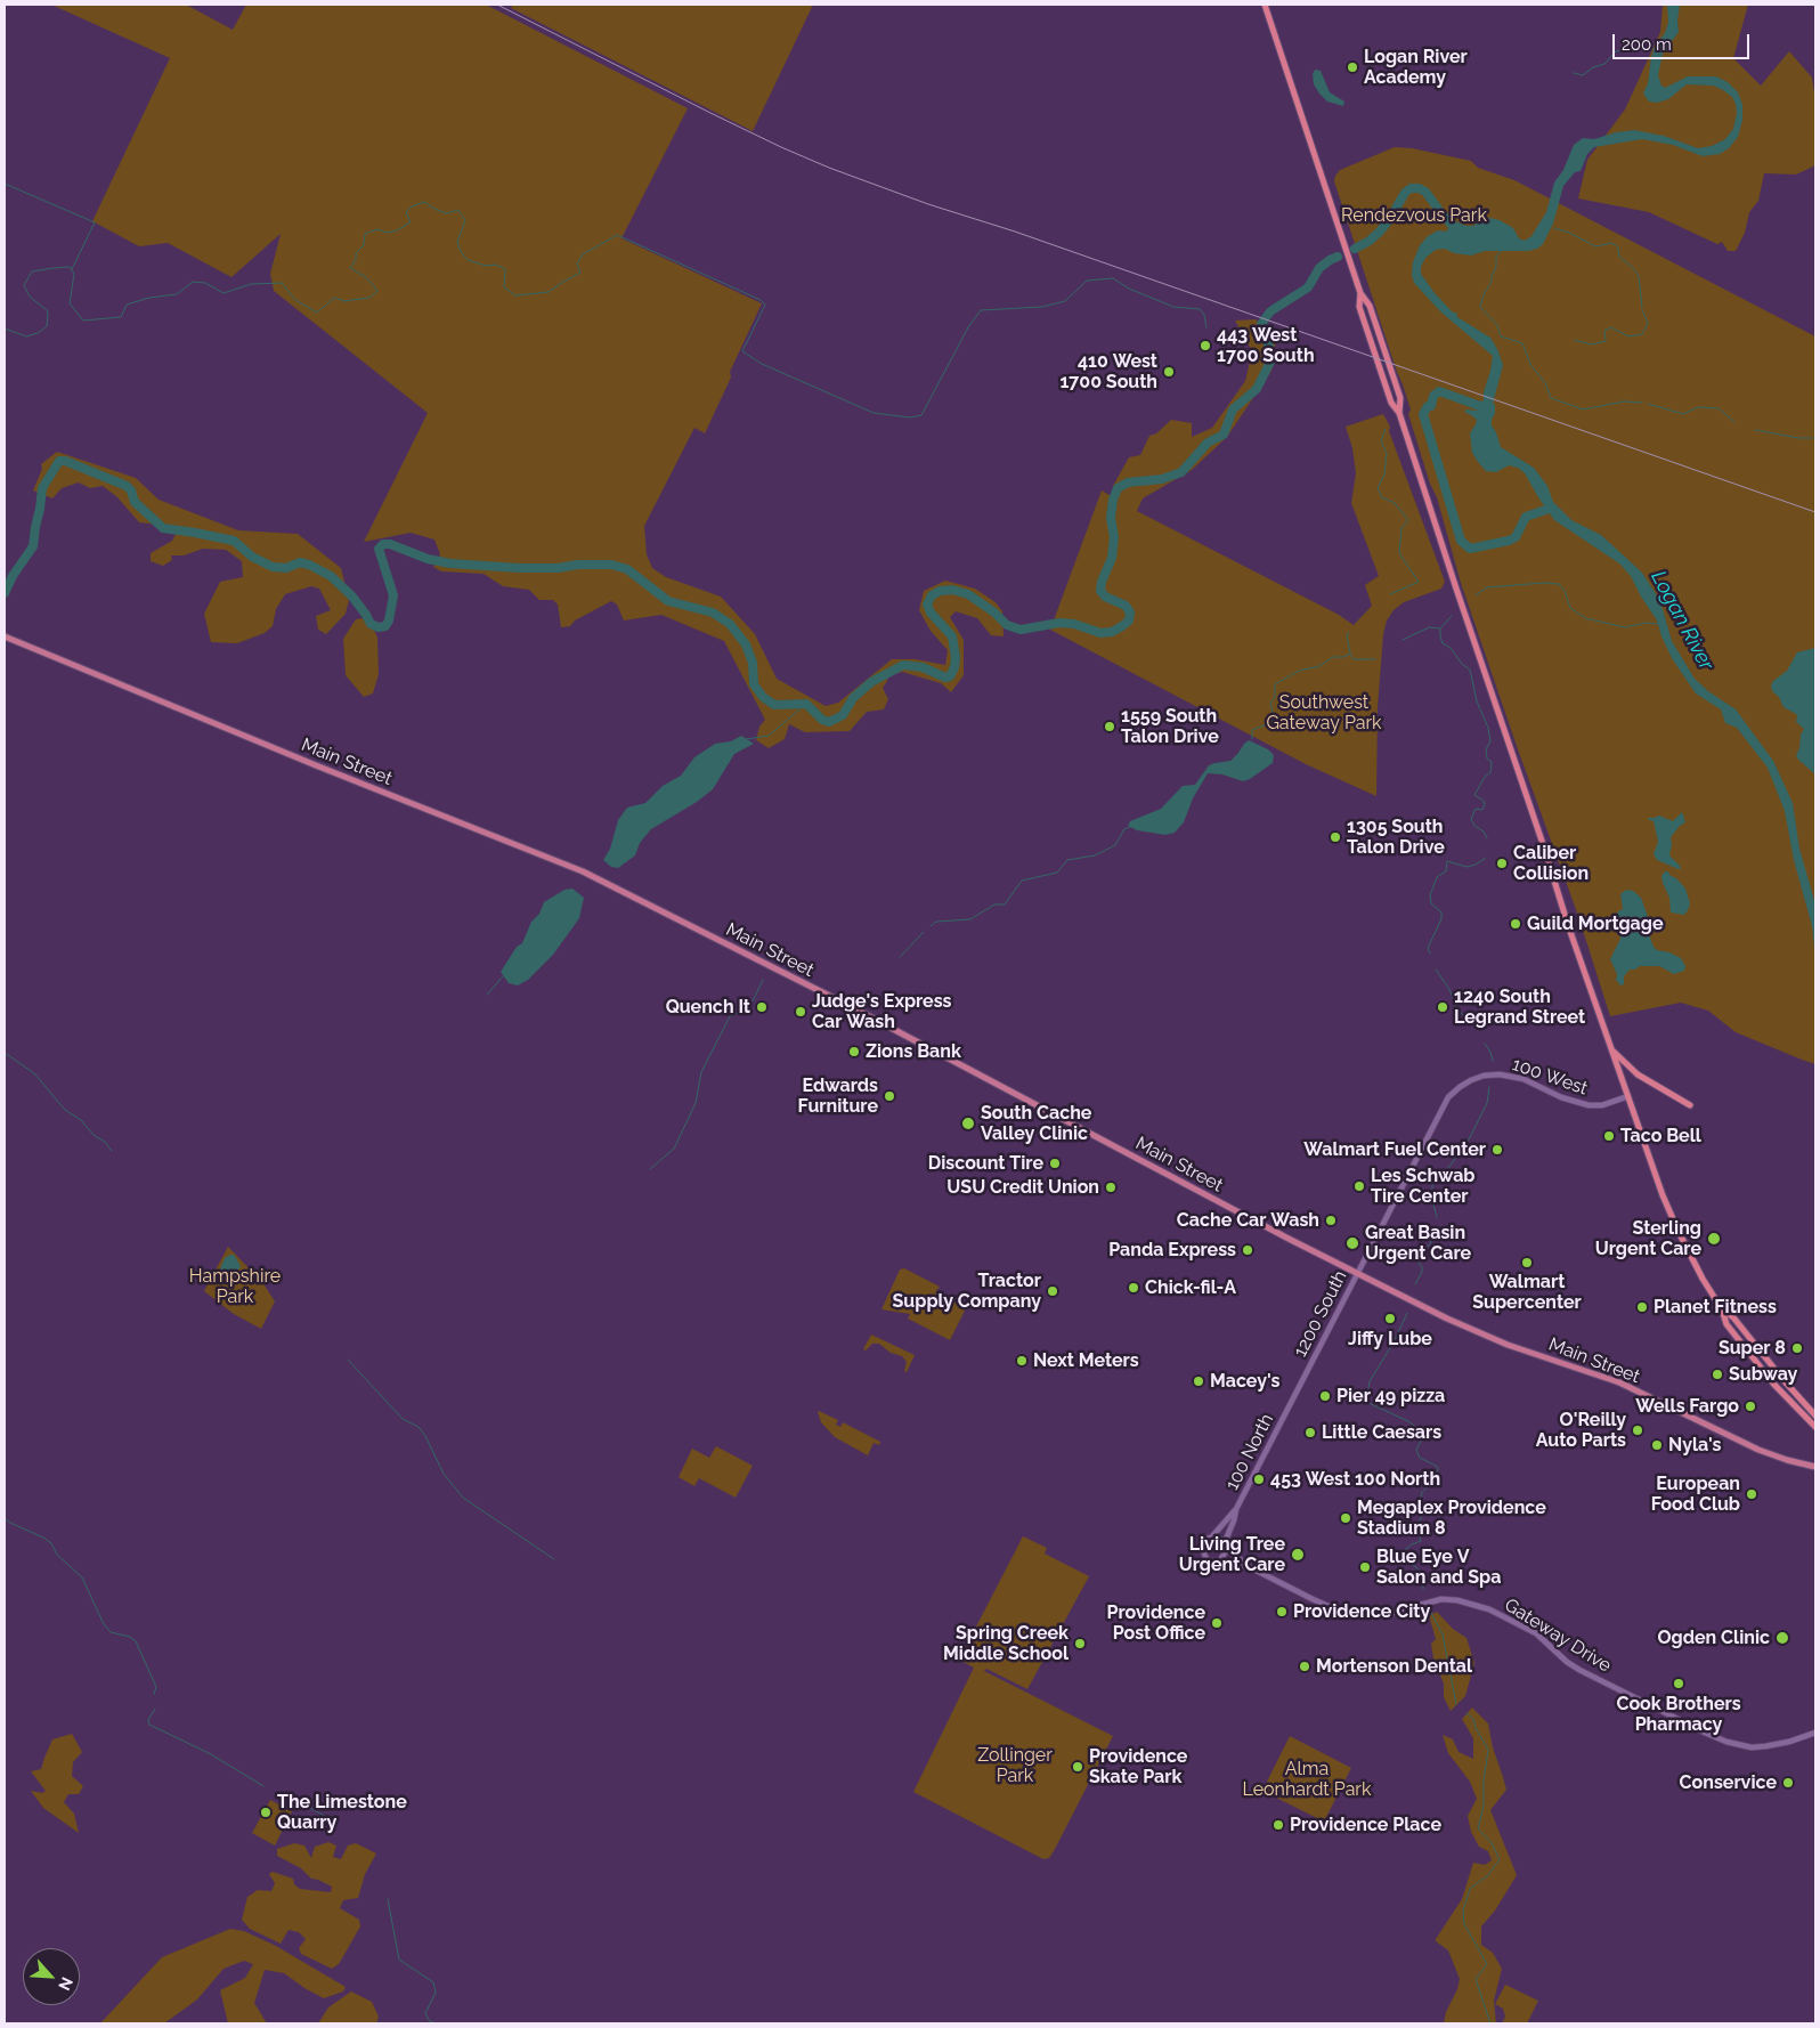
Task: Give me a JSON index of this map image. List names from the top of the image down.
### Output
{
  "streets": {
    "main road": [
      "Main Street",
      "100 West",
      "1200 South",
      "100 North",
      "Gateway Drive"
    ]
  },
  "crossings": [
    ["Main Street", "1200 South"],
    ["100 West", "1200 South"],
    ["1200 South", "100 North"],
    ["100 North", "Gateway Drive"]
  ],
  "water": ["Logan River"],
  "parks": [
    "Rendezvous Park",
    "Southwest Gateway Park",
    "Hampshire Park",
    "Zollinger Park",
    "Alma Leonhardt Park"
  ],
  "places": [
    "Logan River Academy",
    "443 West 1700 South",
    "410 West 1700 South",
    "1559 South Talon Drive",
    "1305 South Talon Drive",
    "Caliber Collision",
    "Guild Mortgage",
    "Quench It",
    "1240 South Legrand Street",
    "Judge's Express Car Wash",
    "Zions Bank",
    "Edwards Furniture",
    "South Cache Valley Clinic",
    "Taco Bell",
    "Walmart Fuel Center",
    "Discount Tire",
    "Les Schwab Tire Center",
    "USU Credit Union",
    "Cache Car Wash",
    "Sterling Urgent Care",
    "Great Basin Urgent Care",
    "Panda Express",
    "Walmart Supercenter",
    "Chick-fil-A",
    "Tractor Supply Company",
    "Planet Fitness",
    "Jiffy Lube",
    "Super 8",
    "Next Meters",
    "Subway",
    "Macey's",
    "Pier 49 pizza",
    "Wells Fargo",
    "O'Reilly Auto Parts",
    "Little Caesars",
    "Nyla's",
    "453 West 100 North",
    "European Food Club",
    "Megaplex Providence Stadium 8",
    "Living Tree Urgent Care",
    "Blue Eye V Salon and Spa",
    "Providence City",
    "Providence Post Office",
    "Ogden Clinic",
    "Spring Creek Middle School",
    "Mortenson Dental",
    "Cook Brothers Pharmacy",
    "Providence Skate Park",
    "Conservice",
    "The Limestone Quarry",
    "Providence Place"
  ],
  "scale_bar": "200 m",
  "north": "bottom right"
}
